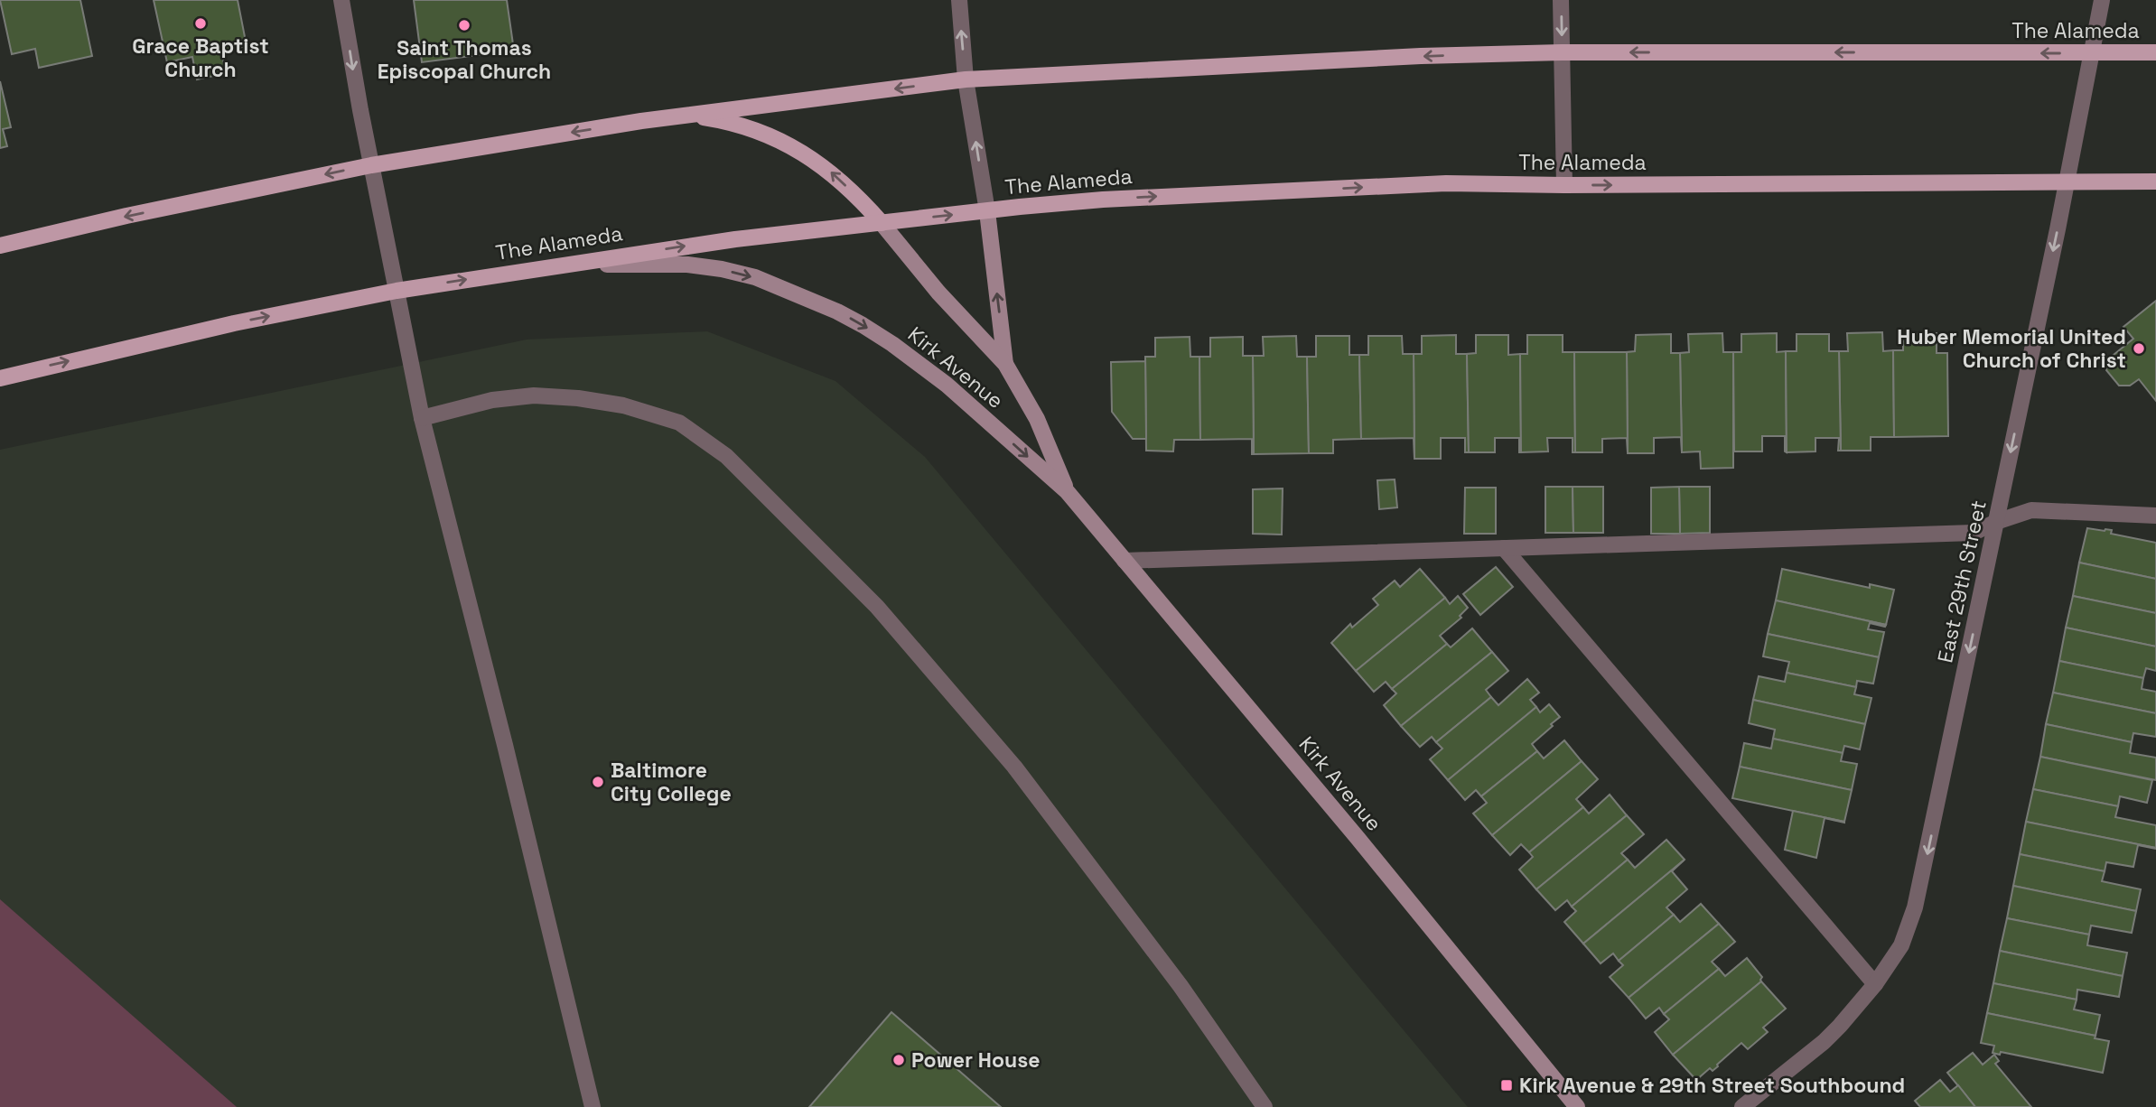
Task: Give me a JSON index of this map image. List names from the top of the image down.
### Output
{
  "streets": {
    "main road": ["The Alameda"],
    "street": ["Kirk Avenue", "East 29th Street"]
  },
  "crossings": [
    ["The Alameda", "Kirk Avenue"],
    ["The Alameda", "East 29th Street"]
  ],
  "one_way": ["East 29th Street"],
  "places": {
    "other": [
      "Grace Baptist Church",
      "Saint Thomas Episcopal Church",
      "Huber Memorial United Church of Christ",
      "Baltimore City College",
      "Power House"
    ],
    "transit": ["Kirk Avenue & 29th Street Southbound"]
  }
}
